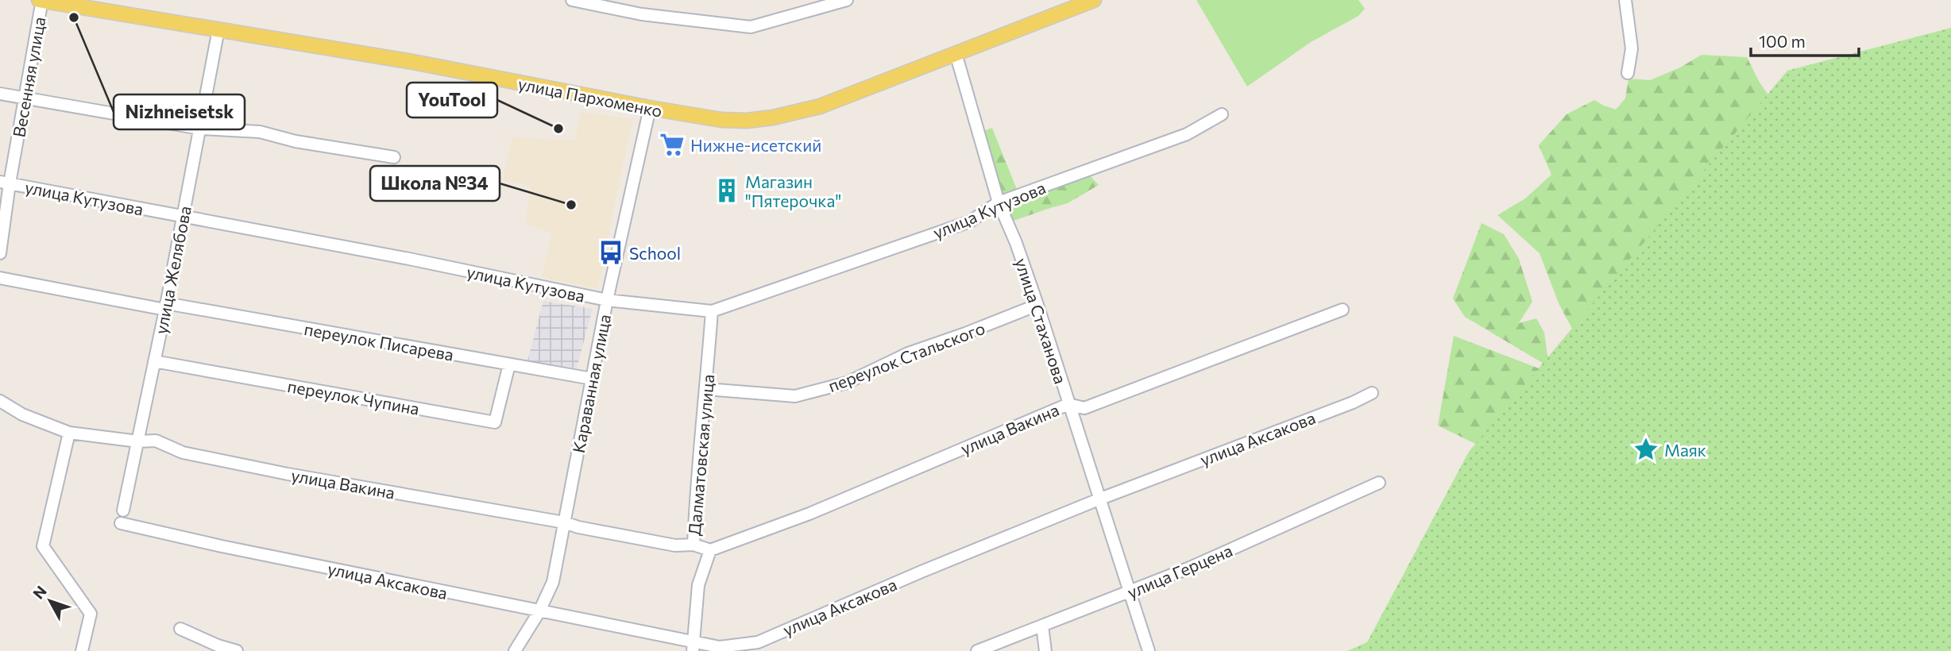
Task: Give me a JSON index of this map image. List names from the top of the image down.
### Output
{
  "streets": {
    "main road": ["улица Пархоменко"],
    "street": [
      "Весенняя улица",
      "улица Кутузова",
      "улица Желябова",
      "улица Стаханова",
      "переулок Писарева",
      "переулок Стальского",
      "Караванная улица",
      "переулок Чупина",
      "улица Вакина",
      "улица Аксакова",
      "Далматовская улица",
      "улица Герцена"
    ]
  },
  "crossings": [
    ["Весенняя улица", "улица Пархоменко"],
    ["Весенняя улица", "улица Кутузова"],
    ["улица Пархоменко", "улица Желябова"],
    ["улица Пархоменко", "улица Стаханова"],
    ["улица Пархоменко", "Караванная улица"],
    ["улица Кутузова", "улица Желябова"],
    ["улица Кутузова", "улица Стаханова"],
    ["улица Кутузова", "Караванная улица"],
    ["улица Кутузова", "Далматовская улица"],
    ["улица Желябова", "переулок Писарева"],
    ["улица Желябова", "переулок Чупина"],
    ["улица Желябова", "улица Вакина"],
    ["улица Стаханова", "переулок Стальского"],
    ["улица Стаханова", "улица Вакина"],
    ["улица Стаханова", "улица Аксакова"],
    ["улица Стаханова", "улица Герцена"],
    ["переулок Писарева", "Караванная улица"],
    ["переулок Писарева", "переулок Чупина"],
    ["переулок Стальского", "Далматовская улица"],
    ["Караванная улица", "улица Вакина"],
    ["Караванная улица", "улица Аксакова"],
    ["улица Вакина", "Далматовская улица"],
    ["улица Аксакова", "Далматовская улица"]
  ],
  "places": {
    "other": ["Nizhneisetsk", "YouTool", "Школа №34"],
    "supermarket": ["Нижне-исетский"],
    "building": ["Магазин \"Пятерочка\""],
    "bus stop": ["School"],
    "place": ["Маяк"]
  },
  "scale_bar": "100 m",
  "north": "top left"
}
